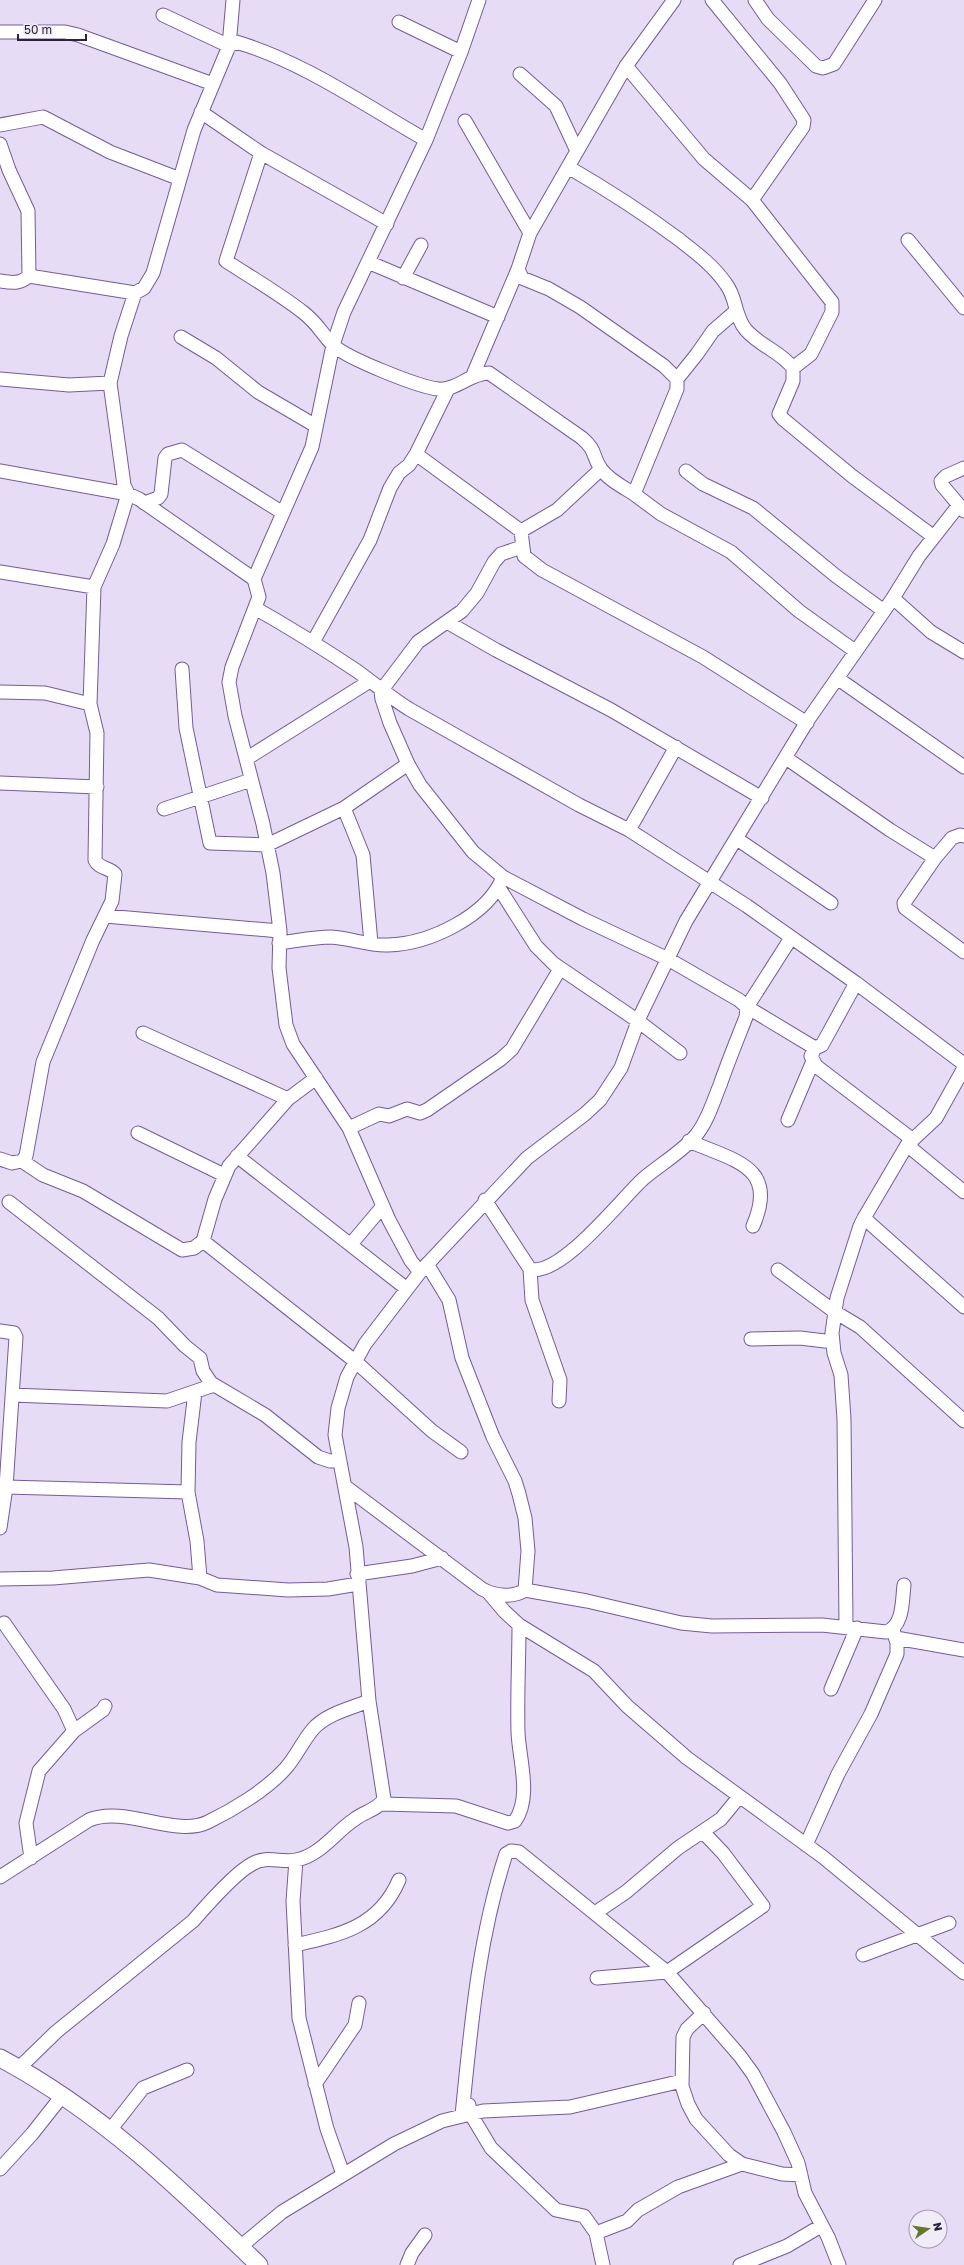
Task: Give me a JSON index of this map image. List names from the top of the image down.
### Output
{
  "scale_bar": "50 m",
  "north": "right"
}
